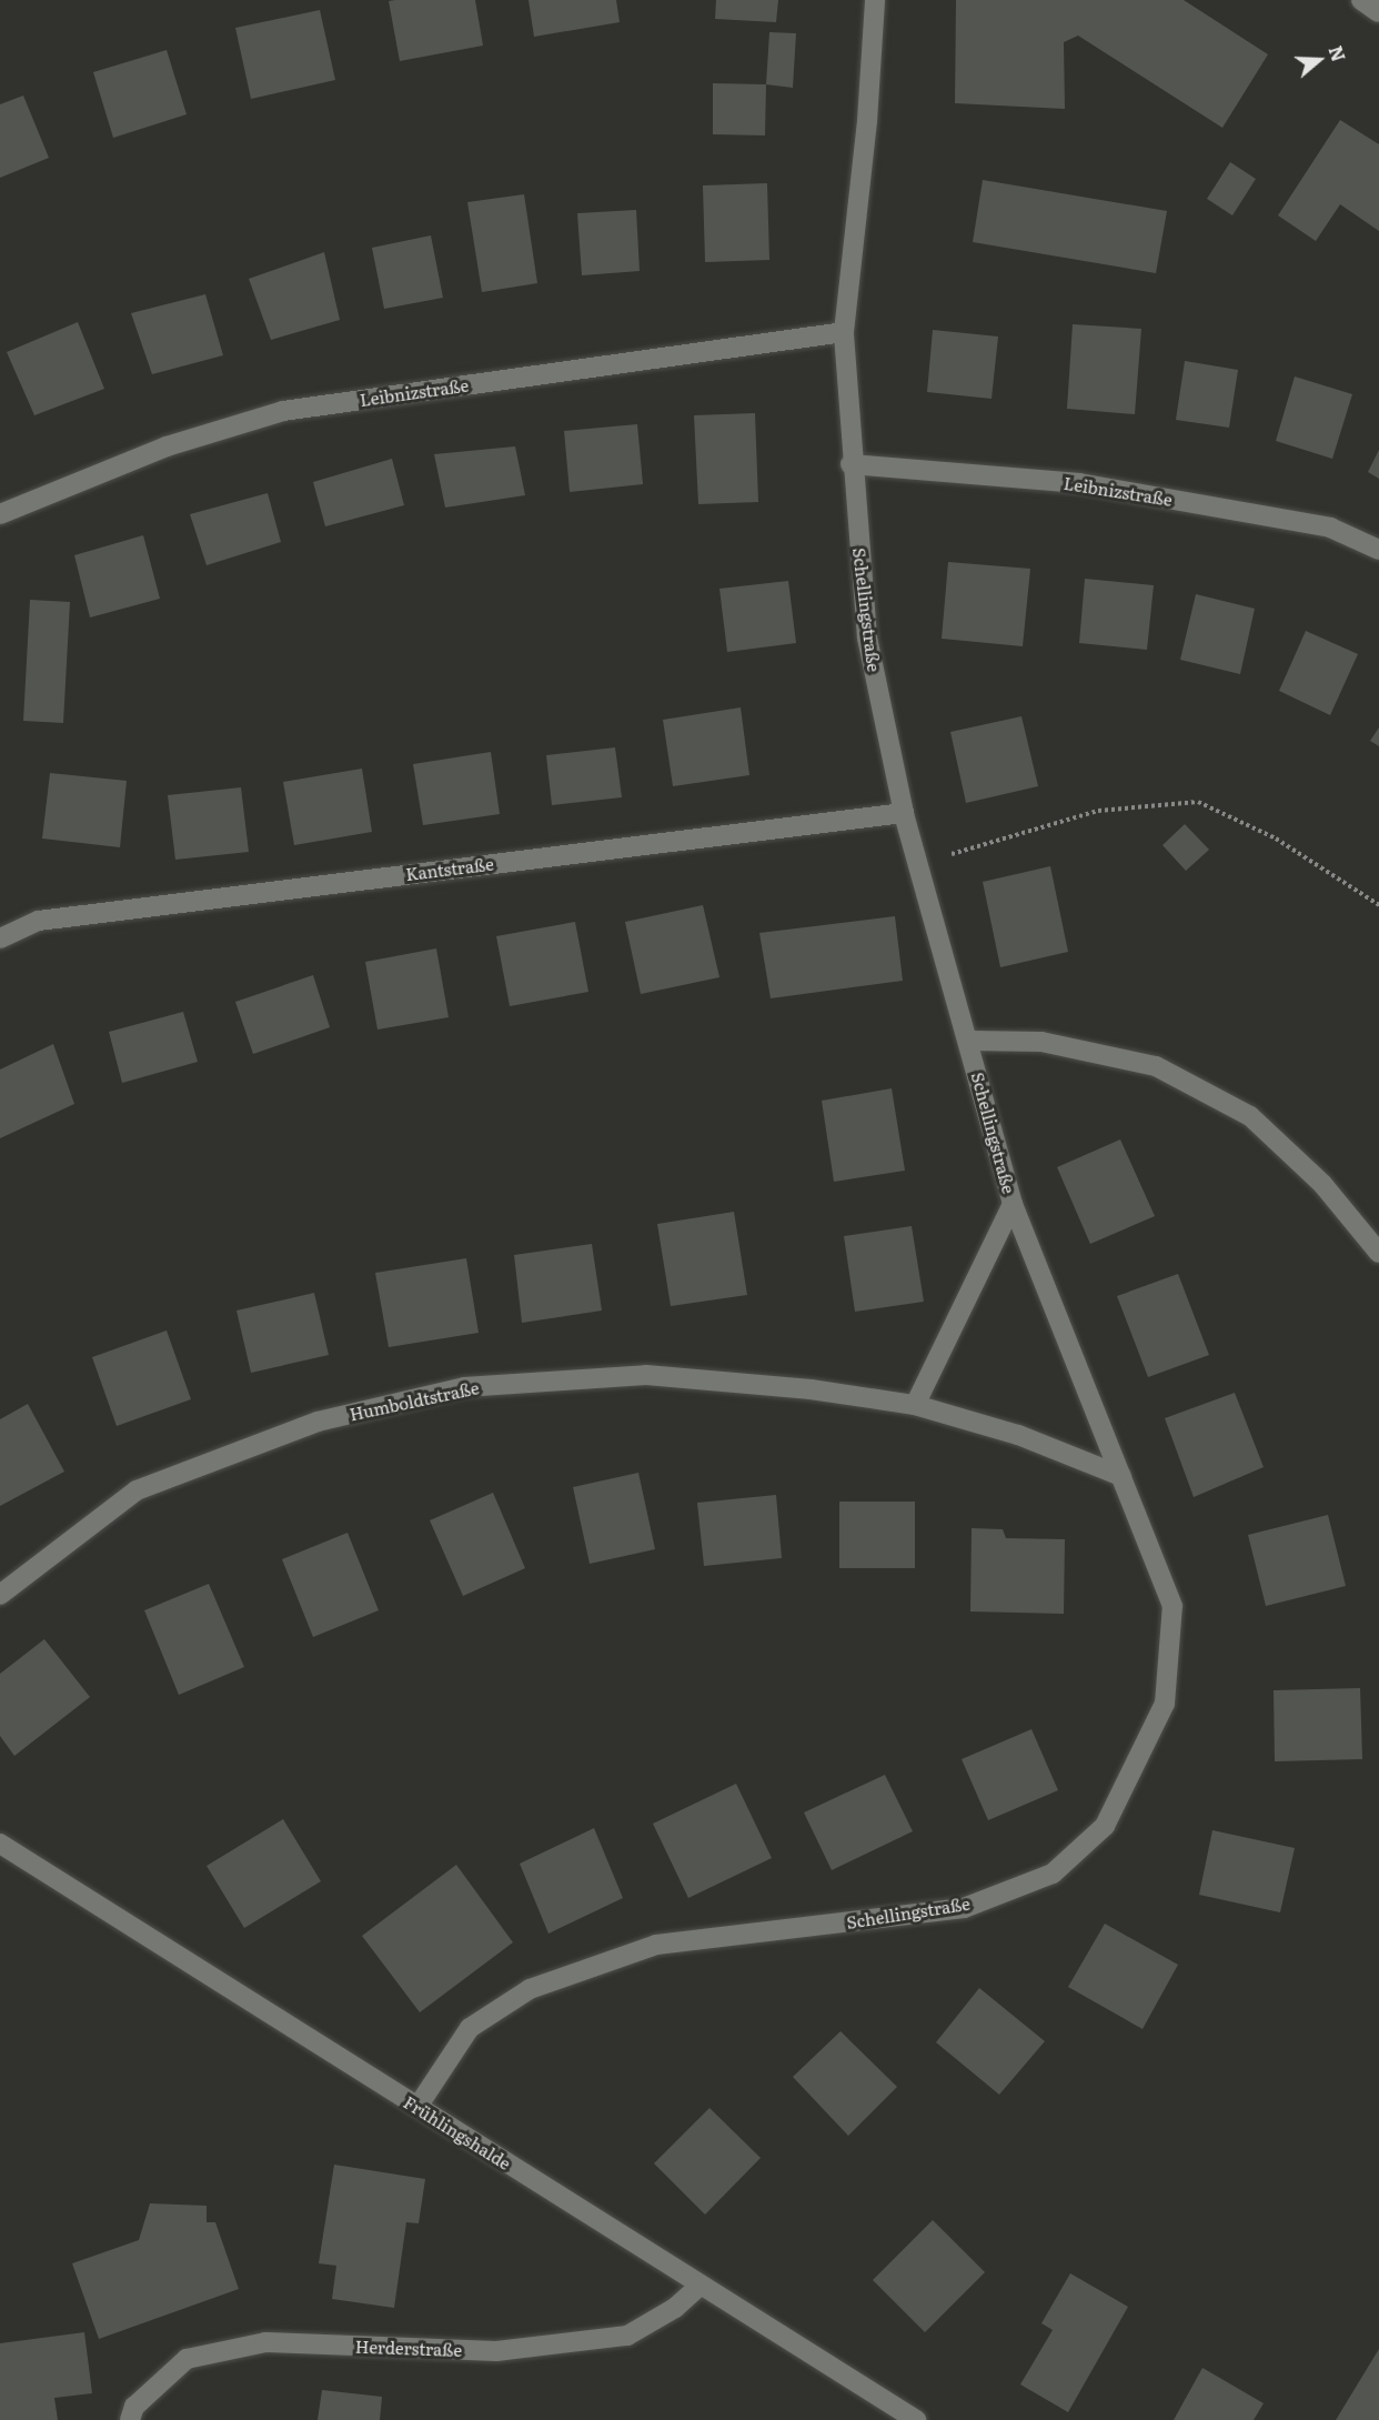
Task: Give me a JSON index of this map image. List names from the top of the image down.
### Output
{
  "streets": {
    "street": [
      "Leibnizstraße",
      "Schellingstraße",
      "Kantstraße",
      "Humboldtstraße",
      "Frühlingshalde",
      "Herderstraße"
    ]
  },
  "crossings": [
    ["Leibnizstraße", "Schellingstraße"],
    ["Schellingstraße", "Kantstraße"],
    ["Schellingstraße", "Humboldtstraße"],
    ["Schellingstraße", "Frühlingshalde"],
    ["Frühlingshalde", "Herderstraße"]
  ],
  "north": "right"
}
